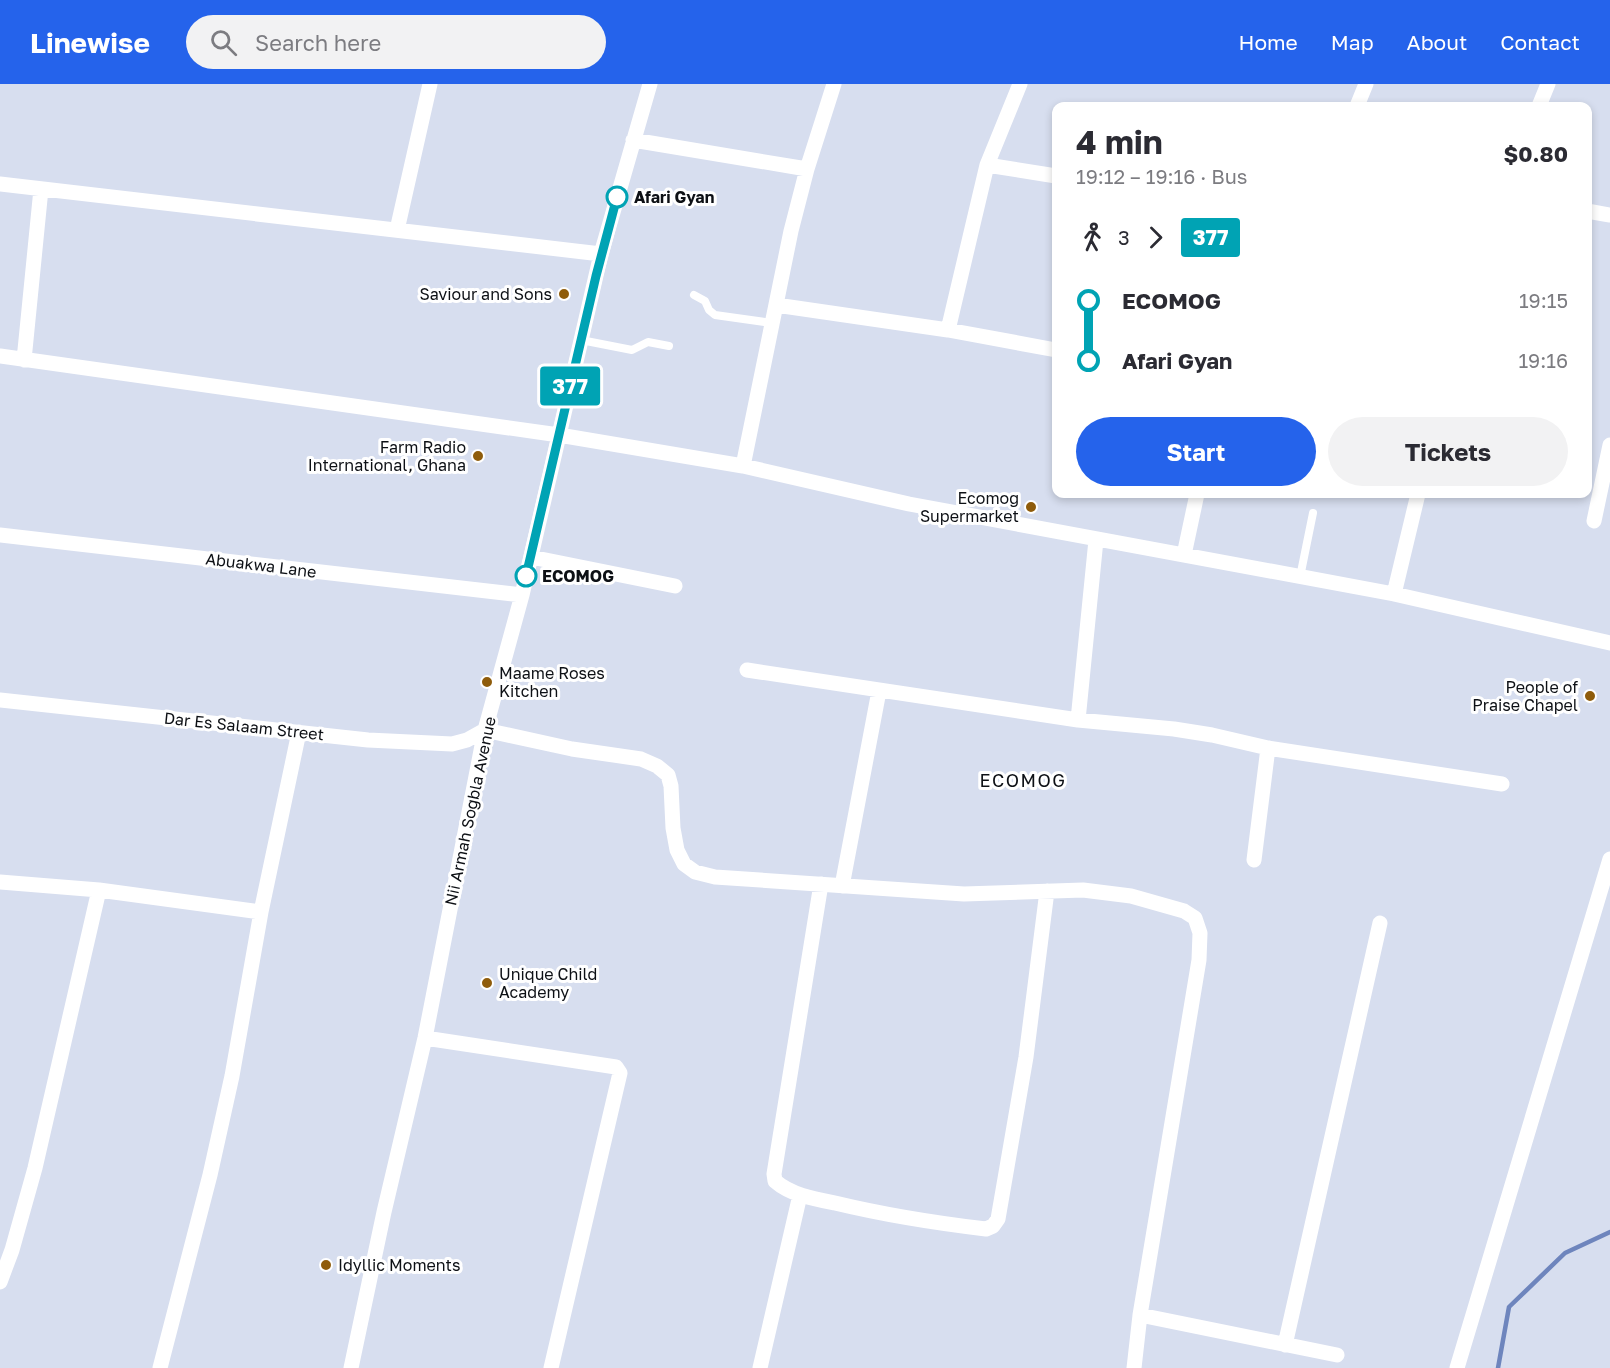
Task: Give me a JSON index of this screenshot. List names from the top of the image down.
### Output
{
  "streets": {
    "street": ["Abuakwa Lane", "Dar Es Salaam Street", "Nii Armah Sogbla Avenue"]
  },
  "crossings": [
    ["Abuakwa Lane", "Nii Armah Sogbla Avenue"],
    ["Dar Es Salaam Street", "Nii Armah Sogbla Avenue"]
  ],
  "districts": ["ECOMOG"],
  "places": [
    "Afari Gyan",
    "Saviour and Sons",
    "Farm Radio International, Ghana",
    "Ecomog Supermarket",
    "ECOMOG",
    "Maame Roses Kitchen",
    "People of Praise Chapel",
    "Unique Child Academy",
    "Idyllic Moments"
  ],
  "lines": ["bus line 377"],
  "page": {
    "header": "Linewise",
    "search": "Search here",
    "nav": [
      "Home",
      "Map",
      "About",
      "Contact"
    ],
    "on_map": "377",
    "heading": ["4 min", "19:12 – 19:16 · Bus", "$0.80"],
    "legs": ["3", "377"],
    "list": [
      {
        "name": "ECOMOG",
        "value": "19:15"
      },
      {
        "name": "Afari Gyan",
        "value": "19:16"
      }
    ],
    "buttons": ["Start", "Tickets"]
  }
}
